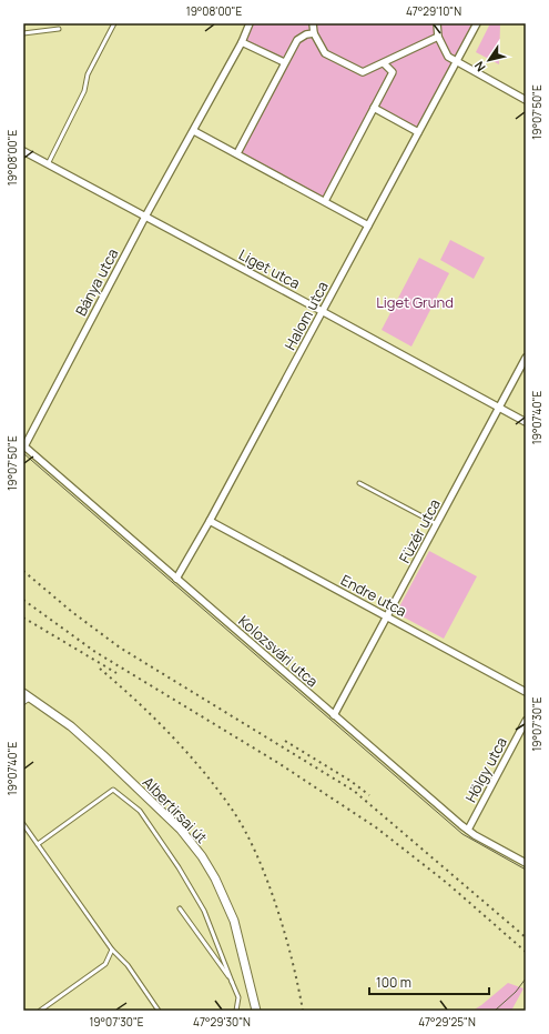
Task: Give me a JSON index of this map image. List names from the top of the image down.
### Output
{
  "streets": {
    "street": [
      "Liget utca",
      "Bánya utca",
      "Halom utca",
      "Füzér utca",
      "Endre utca",
      "Kolozsvári utca",
      "Hölgy utca",
      "Albertirsai út"
    ]
  },
  "crossings": [
    ["Liget utca", "Bánya utca"],
    ["Liget utca", "Halom utca"],
    ["Liget utca", "Füzér utca"],
    ["Bánya utca", "Kolozsvári utca"],
    ["Halom utca", "Endre utca"],
    ["Halom utca", "Kolozsvári utca"],
    ["Füzér utca", "Endre utca"],
    ["Füzér utca", "Kolozsvári utca"],
    ["Kolozsvári utca", "Hölgy utca"]
  ],
  "parks": ["Liget Grund"],
  "scale_bar": "100 m",
  "north": "bottom left",
  "coordinates": [
    "19°08'00\"E",
    "47°29'10\"N",
    "19°07'50\"E",
    "19°07'40\"E",
    "19°07'30\"E",
    "47°29'30\"N",
    "47°29'25\"N"
  ]
}
